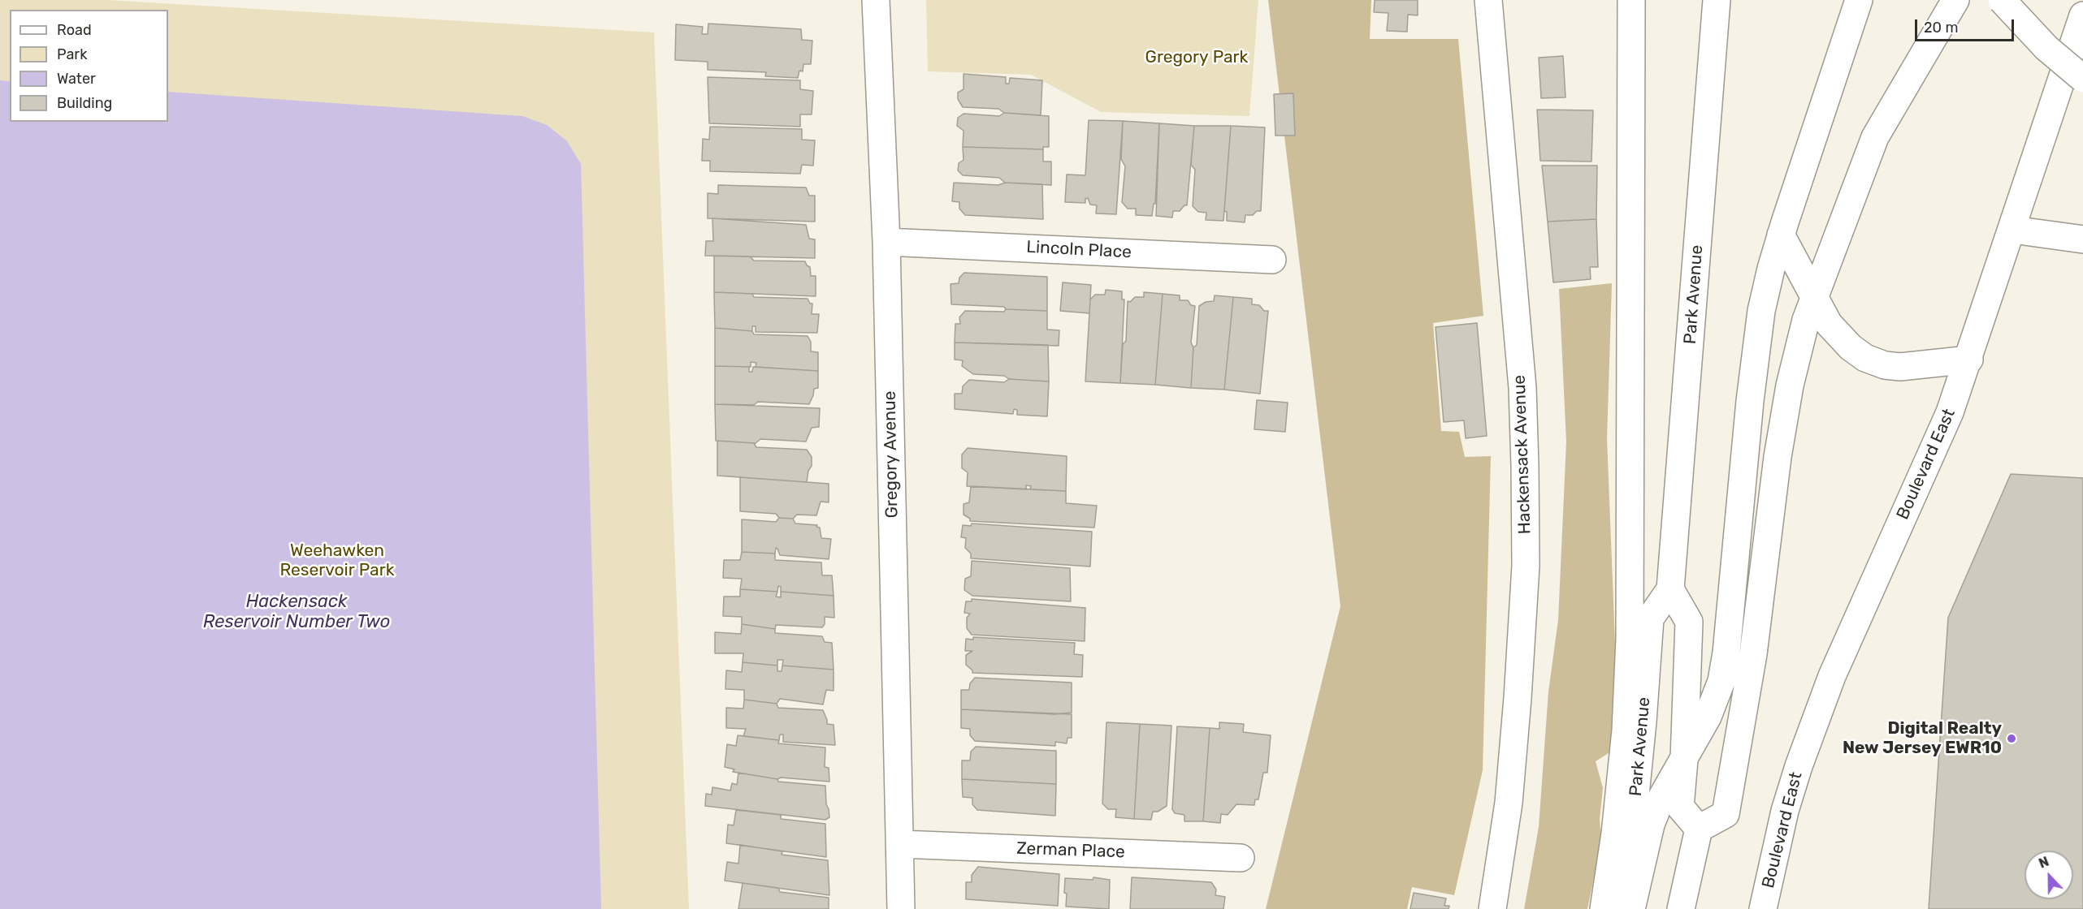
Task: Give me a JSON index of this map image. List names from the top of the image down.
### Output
{
  "streets": {
    "main road": [
      "Lincoln Place",
      "Park Avenue",
      "Gregory Avenue",
      "Hackensack Avenue",
      "Boulevard East",
      "Zerman Place"
    ]
  },
  "crossings": [
    ["Lincoln Place", "Gregory Avenue"],
    ["Gregory Avenue", "Zerman Place"]
  ],
  "water": ["Hackensack Reservoir Number Two"],
  "parks": ["Gregory Park", "Weehawken Reservoir Park"],
  "places": ["Digital Realty New Jersey EWR10"],
  "legend": [
    "Road",
    "Park",
    "Water",
    "Building"
  ],
  "scale_bar": "20 m",
  "north": "top"
}
